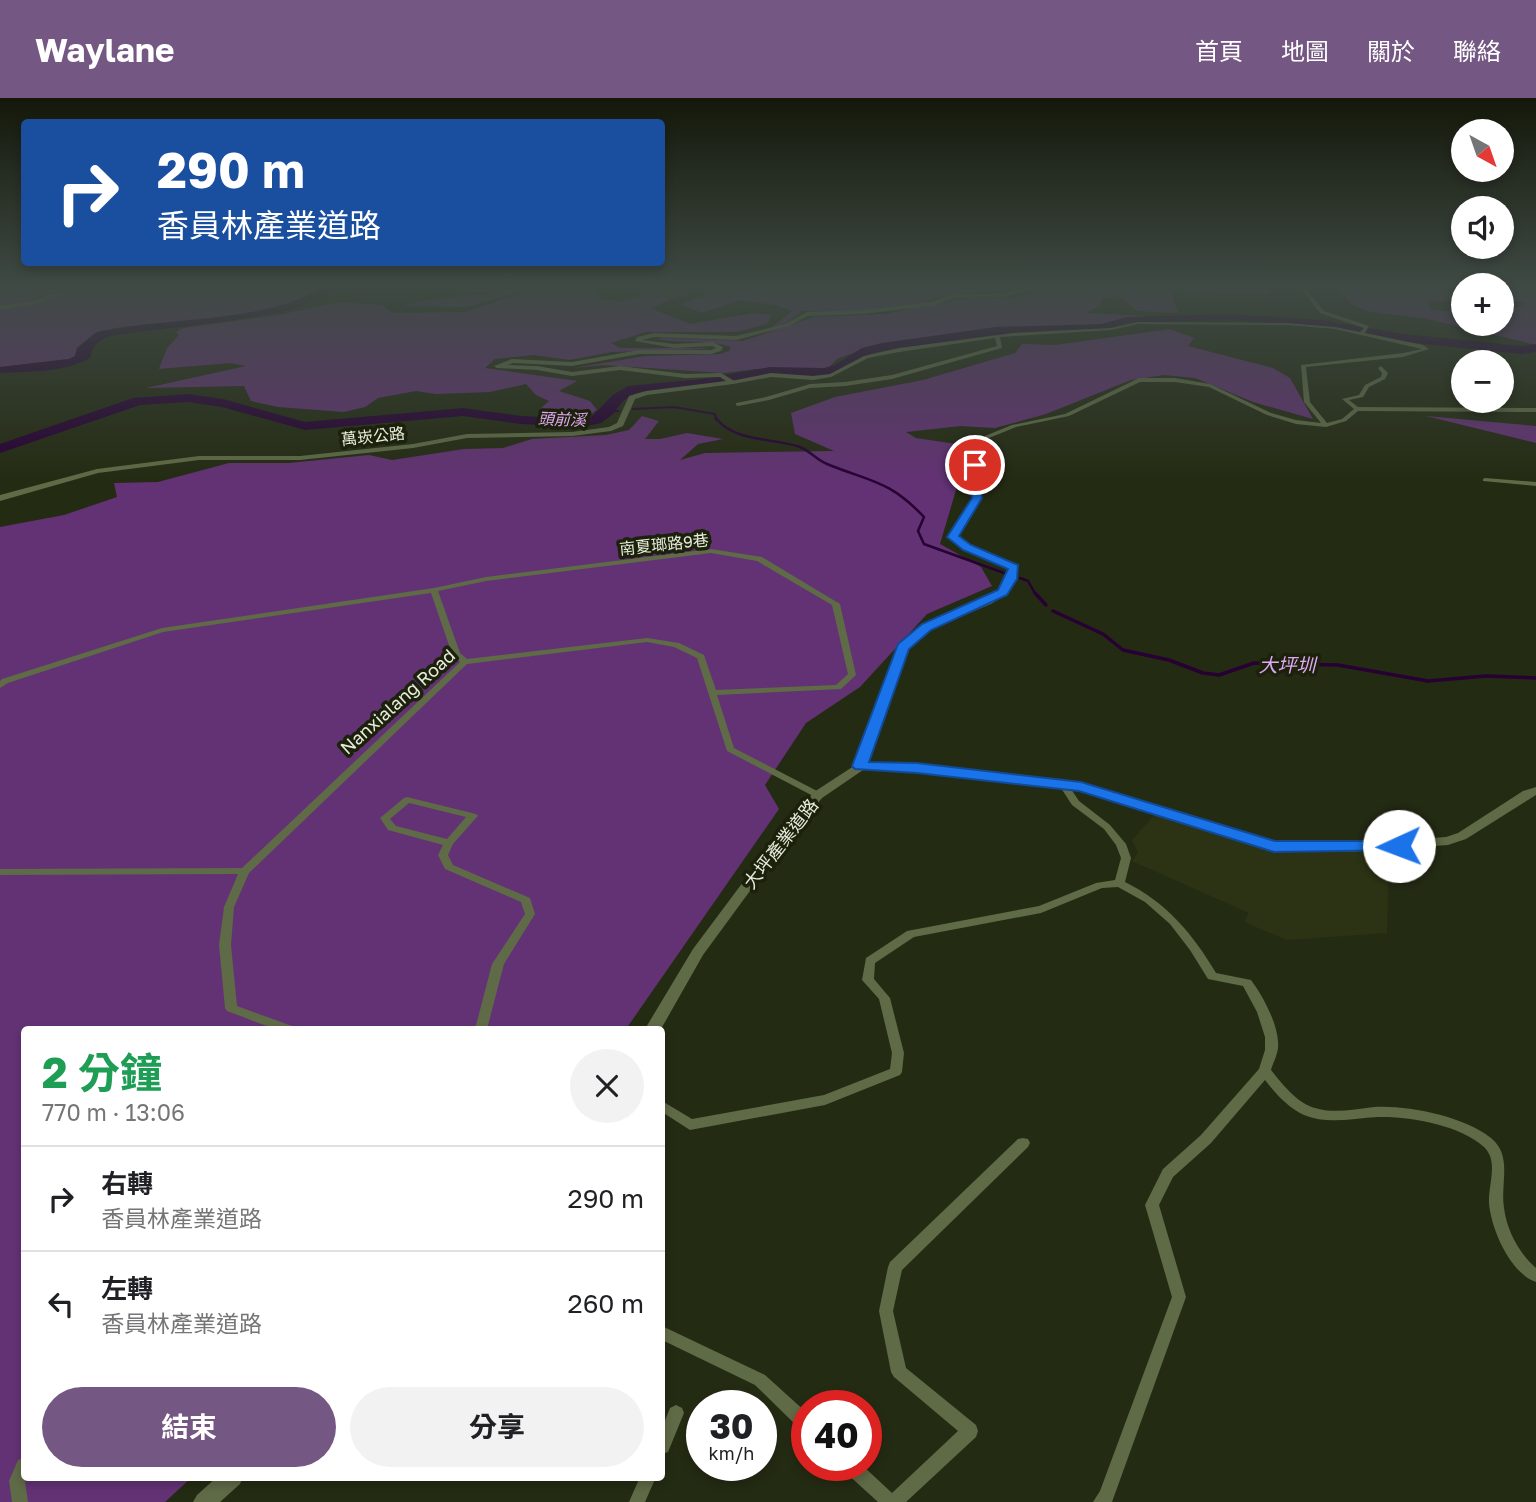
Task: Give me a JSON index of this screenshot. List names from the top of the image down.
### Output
{
  "streets": {
    "street": [
      "萬崁公路",
      "南夏瑯路9巷",
      "Nanxialang Road",
      "大坪產業道路"
    ]
  },
  "crossings": [
    ["南夏瑯路9巷", "Nanxialang Road"],
    ["Nanxialang Road", "大坪產業道路"]
  ],
  "water": ["頭前溪", "大坪圳"],
  "north": "bottom right",
  "page": {
    "header": "Waylane",
    "nav": [
      "首頁",
      "地圖",
      "關於",
      "聯絡"
    ],
    "map_buttons": ["+", "−"],
    "turn": ["290 m", "香員林產業道路"],
    "heading": ["2 分鐘", "770 m · 13:06"],
    "list": [
      {
        "name": "右轉",
        "note": "香員林產業道路",
        "value": "290 m"
      },
      {
        "name": "左轉",
        "note": "香員林產業道路",
        "value": "260 m"
      }
    ],
    "buttons": ["結束", "分享"],
    "speed": "30 km/h",
    "limit": "40"
  }
}
